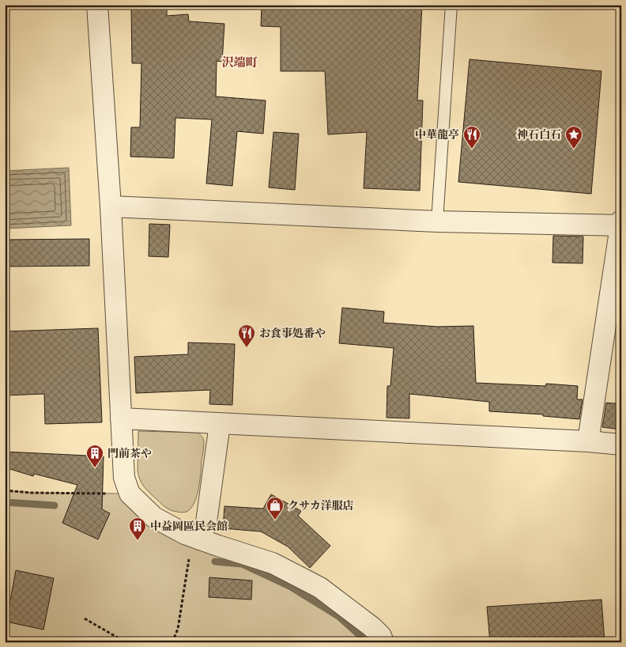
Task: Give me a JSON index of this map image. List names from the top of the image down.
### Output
{
  "districts": ["沢端町"],
  "places": {
    "restaurant": ["中華龍亭", "お食事処番や"],
    "place": ["神石白石"],
    "building": ["門前茶や", "中益岡區民会館"],
    "shop": ["クサカ洋服店"]
  }
}
